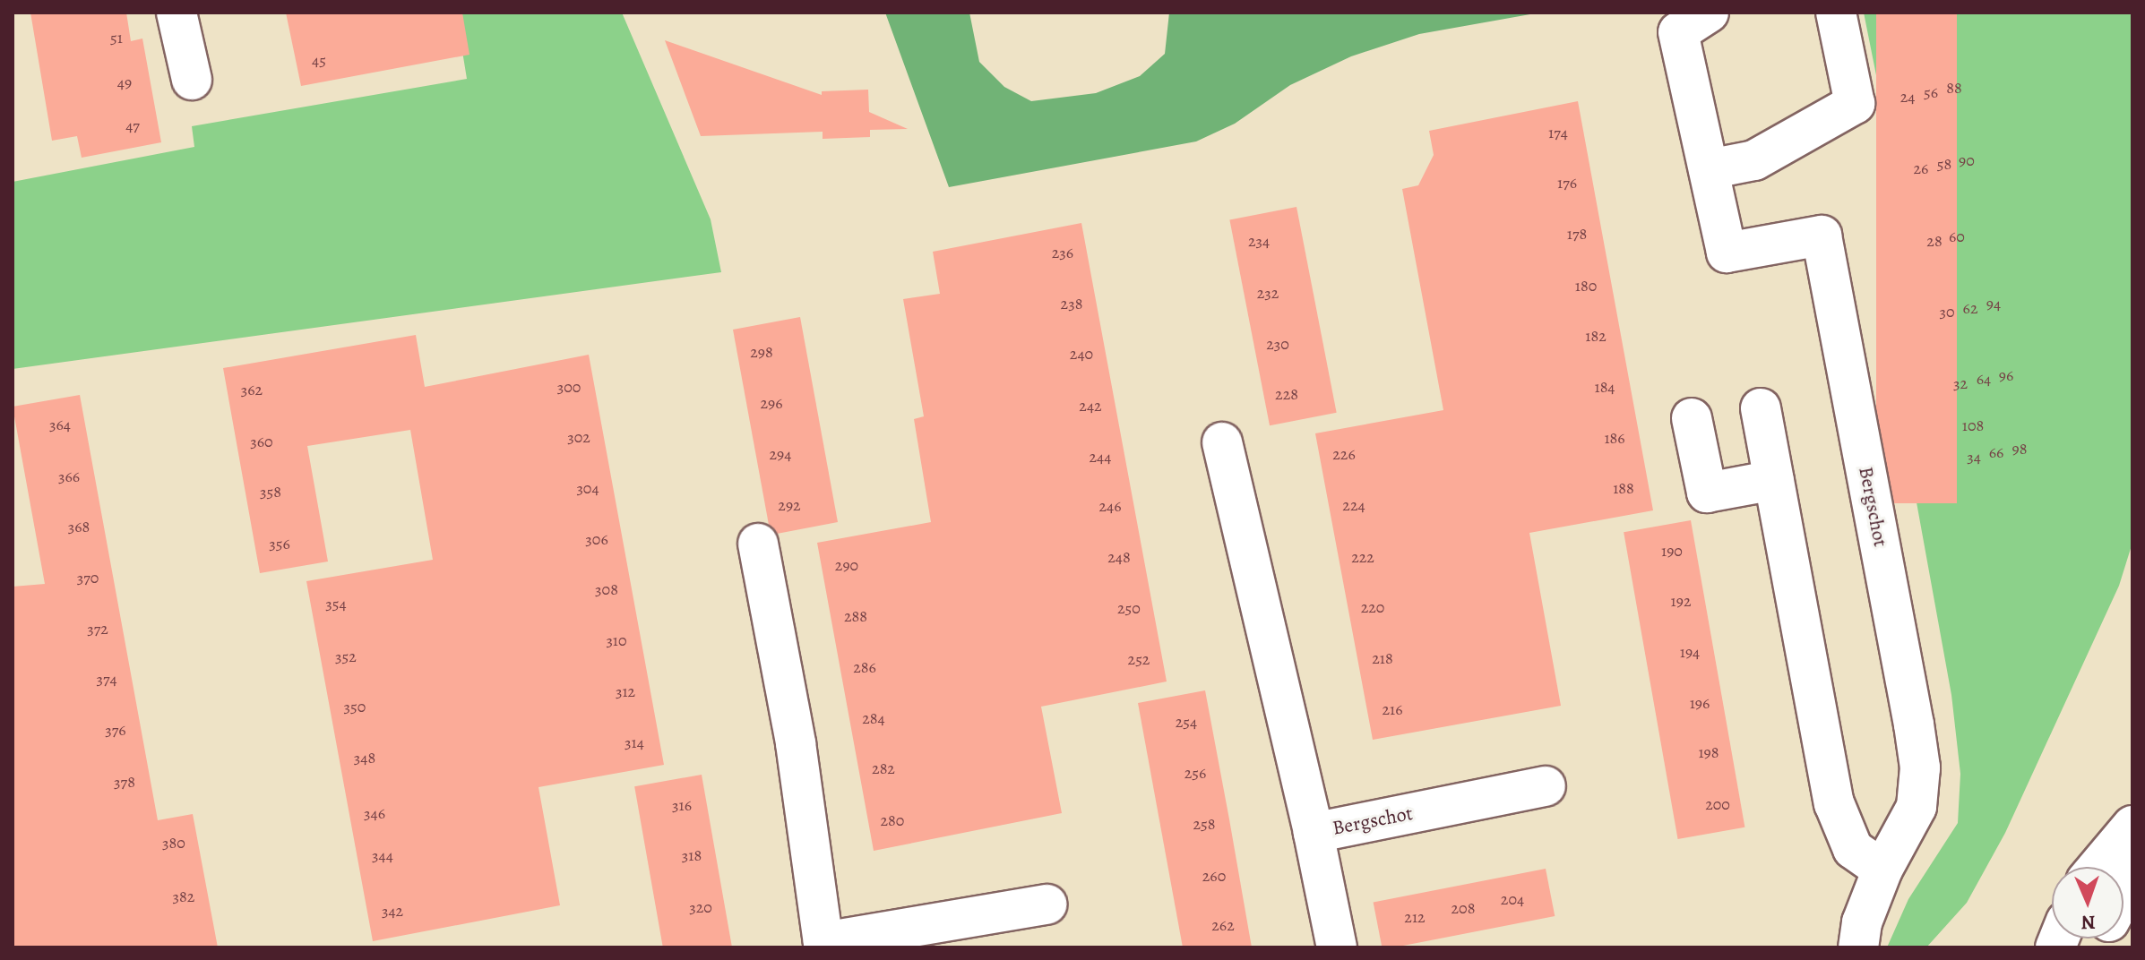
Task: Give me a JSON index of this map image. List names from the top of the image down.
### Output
{
  "streets": {
    "street": ["Bergschot"]
  },
  "house_numbers": [
    "51",
    "45",
    "49",
    "88",
    "56",
    "24",
    "47",
    "174",
    "90",
    "58",
    "26",
    "176",
    "178",
    "60",
    "234",
    "28",
    "236",
    "180",
    "232",
    "238",
    "94",
    "62",
    "30",
    "182",
    "230",
    "298",
    "240",
    "96",
    "64",
    "32",
    "300",
    "184",
    "362",
    "228",
    "296",
    "242",
    "364",
    "108",
    "302",
    "186",
    "360",
    "98",
    "66",
    "294",
    "226",
    "244",
    "34",
    "366",
    "304",
    "188",
    "358",
    "292",
    "224",
    "246",
    "368",
    "306",
    "356",
    "190",
    "248",
    "222",
    "290",
    "370",
    "308",
    "192",
    "354",
    "220",
    "250",
    "288",
    "372",
    "310",
    "194",
    "352",
    "218",
    "252",
    "286",
    "374",
    "312",
    "196",
    "350",
    "216",
    "284",
    "254",
    "376",
    "314",
    "198",
    "348",
    "282",
    "256",
    "378",
    "200",
    "316",
    "346",
    "280",
    "258",
    "380",
    "344",
    "318",
    "260",
    "382",
    "204",
    "320",
    "208",
    "342",
    "212",
    "262"
  ],
  "north": "bottom"
}
